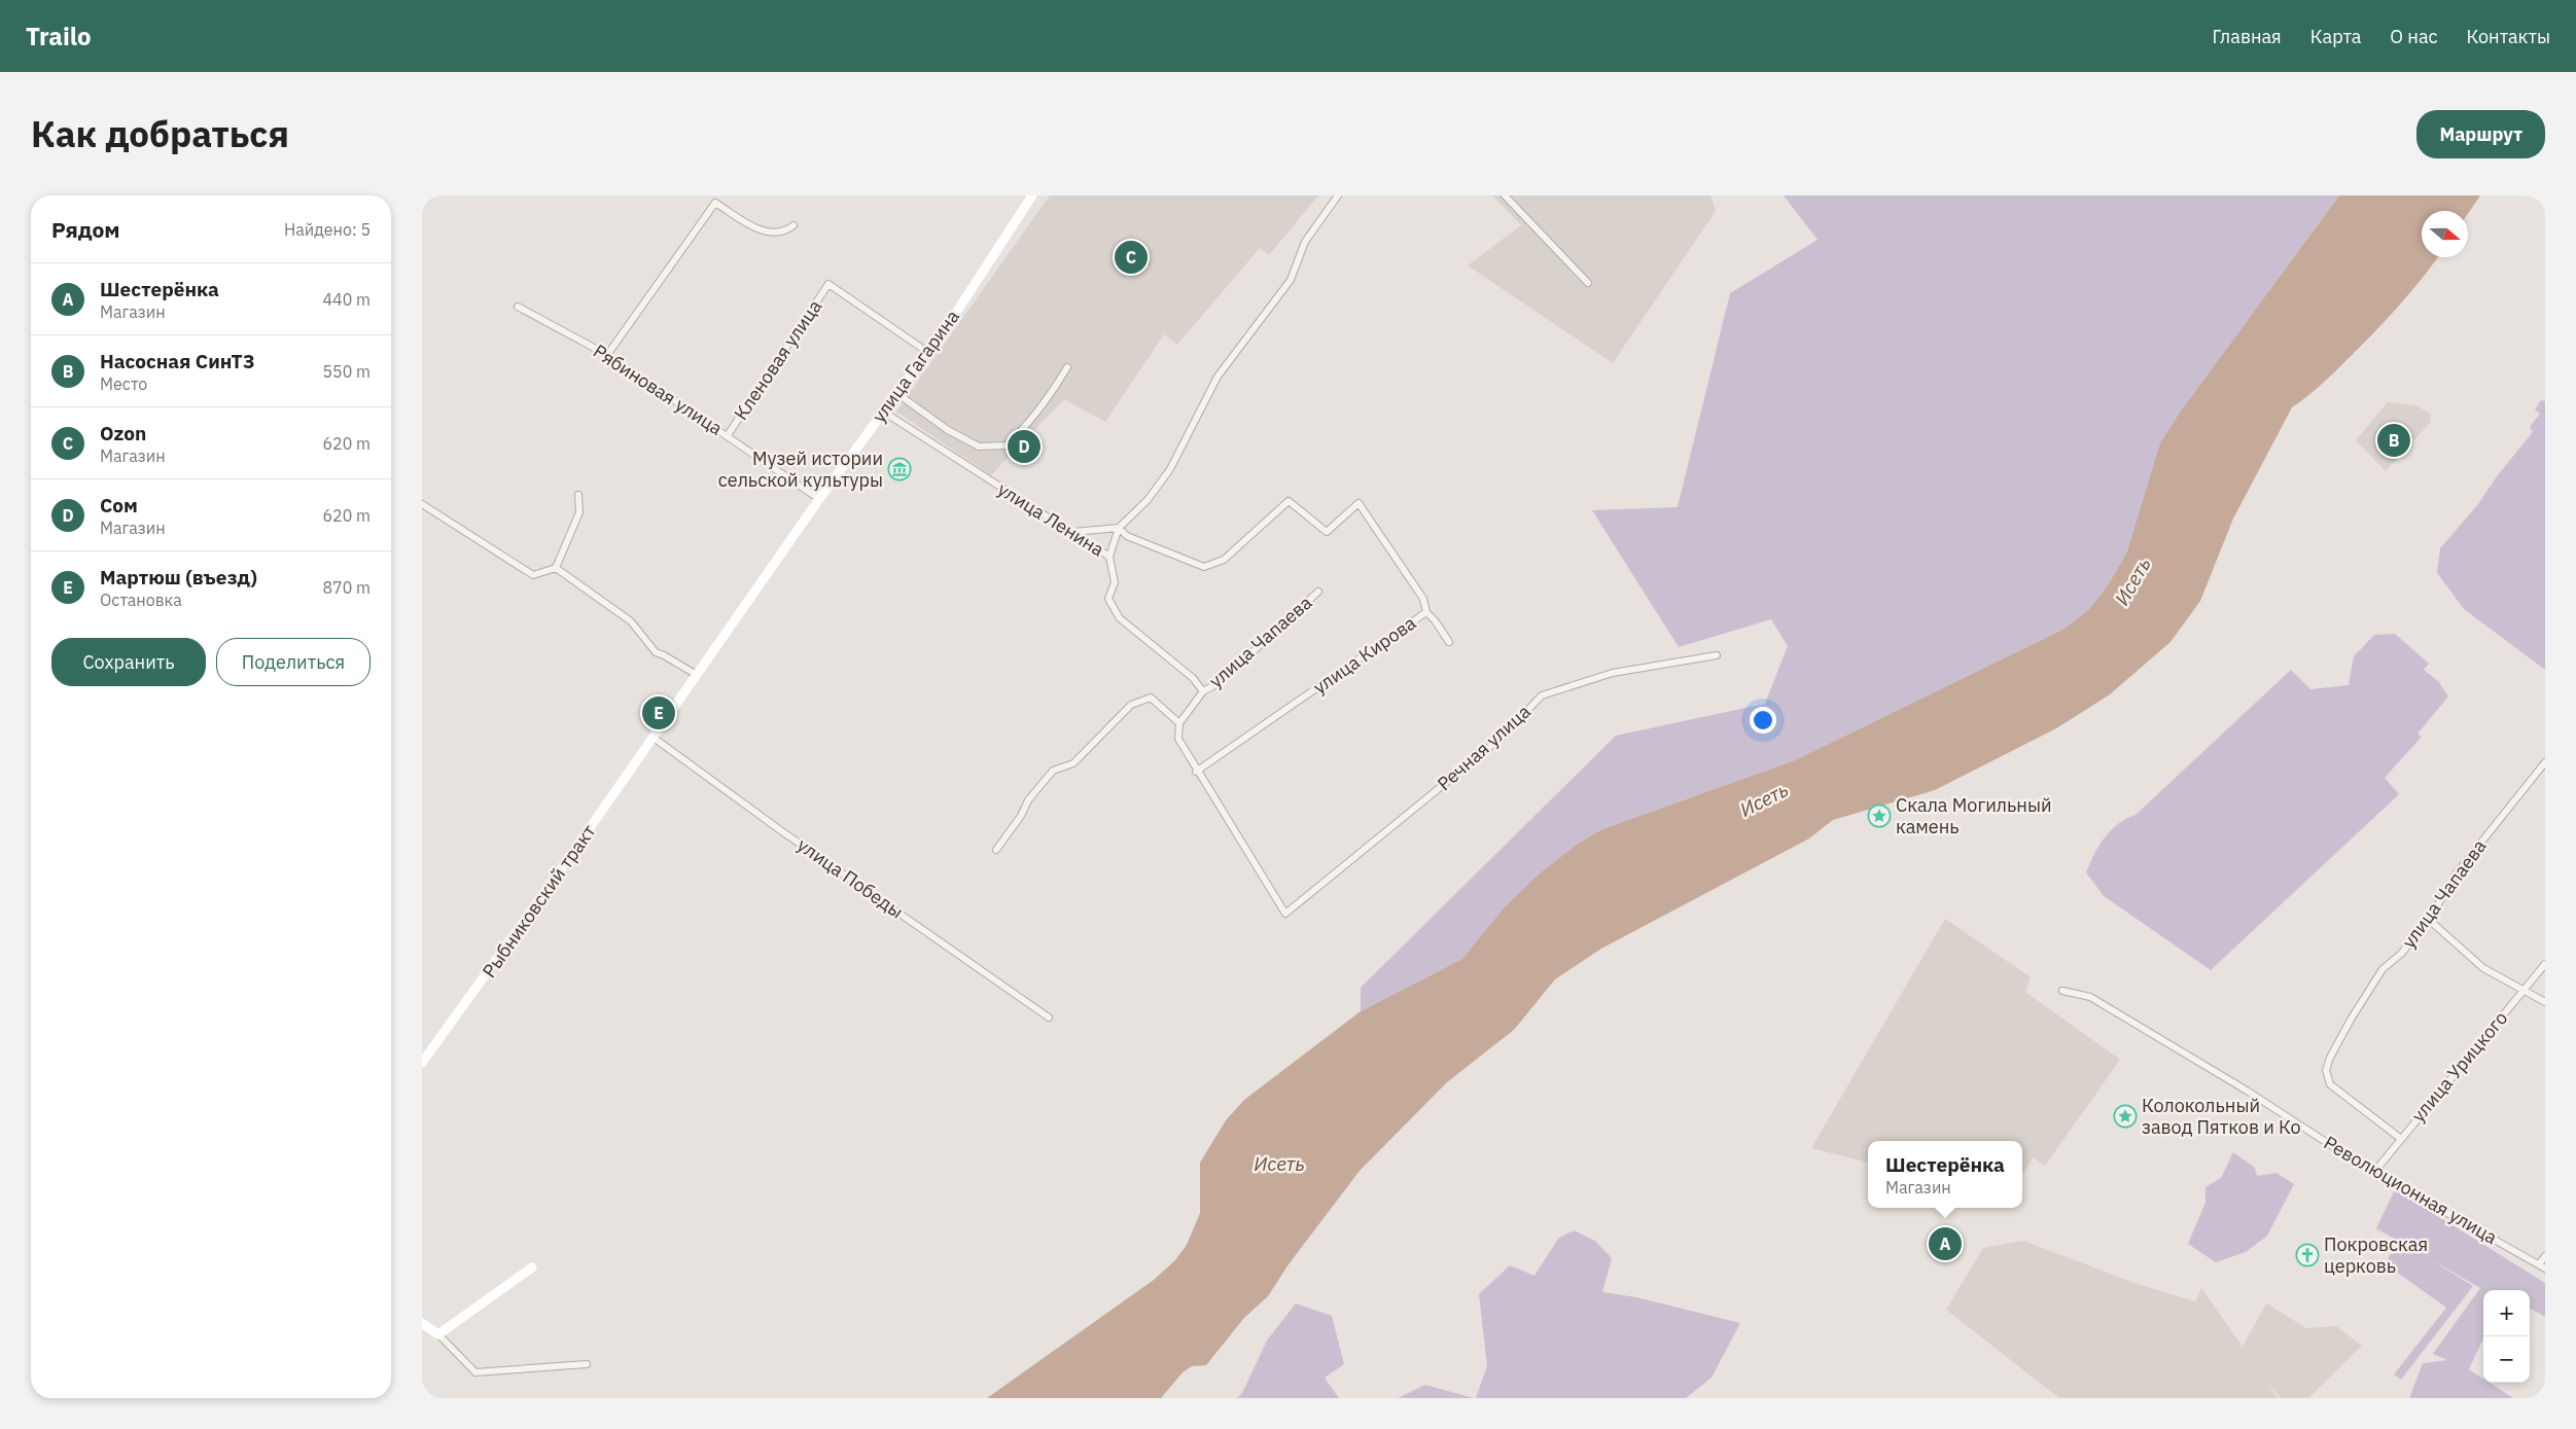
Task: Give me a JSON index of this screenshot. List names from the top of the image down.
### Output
{
  "streets": {
    "main road": ["улица Гагарина", "Рыбниковский тракт"],
    "street": [
      "Кленовая улица",
      "Рябиновая улица",
      "улица Ленина",
      "улица Чапаева",
      "улица Кирова",
      "Речная улица",
      "улица Победы",
      "улица Урицкого",
      "Революционная улица"
    ]
  },
  "crossings": [
    ["Кленовая улица", "улица Гагарина"],
    ["Кленовая улица", "Рябиновая улица"],
    ["улица Гагарина", "Рябиновая улица"],
    ["улица Гагарина", "улица Ленина"],
    ["улица Гагарина", "улица Победы"],
    ["улица Гагарина", "Рыбниковский тракт"],
    ["улица Ленина", "улица Чапаева"],
    ["улица Чапаева", "улица Урицкого"],
    ["улица Кирова", "Речная улица"],
    ["улица Победы", "Рыбниковский тракт"],
    ["улица Урицкого", "Революционная улица"]
  ],
  "water": ["Исеть"],
  "places": {
    "museum": ["Музей истории сельской культуры"],
    "place": ["Скала Могильный камень", "Колокольный завод Пятков и Ко"],
    "church": ["Покровская церковь"]
  },
  "north": "right",
  "page": {
    "header": "Trailo",
    "nav": [
      "Главная",
      "Карта",
      "О нас",
      "Контакты"
    ],
    "title": "Как добраться",
    "buttons": [
      "Маршрут",
      ["Сохранить", "Поделиться"]
    ],
    "heading": ["Рядом", "Найдено: 5"],
    "pins": [
      "C",
      "B",
      "D",
      "E",
      "A"
    ],
    "list": [
      {
        "mark": "A",
        "name": "Шестерёнка",
        "note": "Магазин",
        "value": "440 m"
      },
      {
        "mark": "B",
        "name": "Насосная СинТЗ",
        "note": "Место",
        "value": "550 m"
      },
      {
        "mark": "C",
        "name": "Ozon",
        "note": "Магазин",
        "value": "620 m"
      },
      {
        "mark": "D",
        "name": "Сом",
        "note": "Магазин",
        "value": "620 m"
      },
      {
        "mark": "E",
        "name": "Мартюш (въезд)",
        "note": "Остановка",
        "value": "870 m"
      }
    ],
    "popup": ["Шестерёнка", "Магазин"],
    "map_buttons": ["+", "−"]
  }
}
